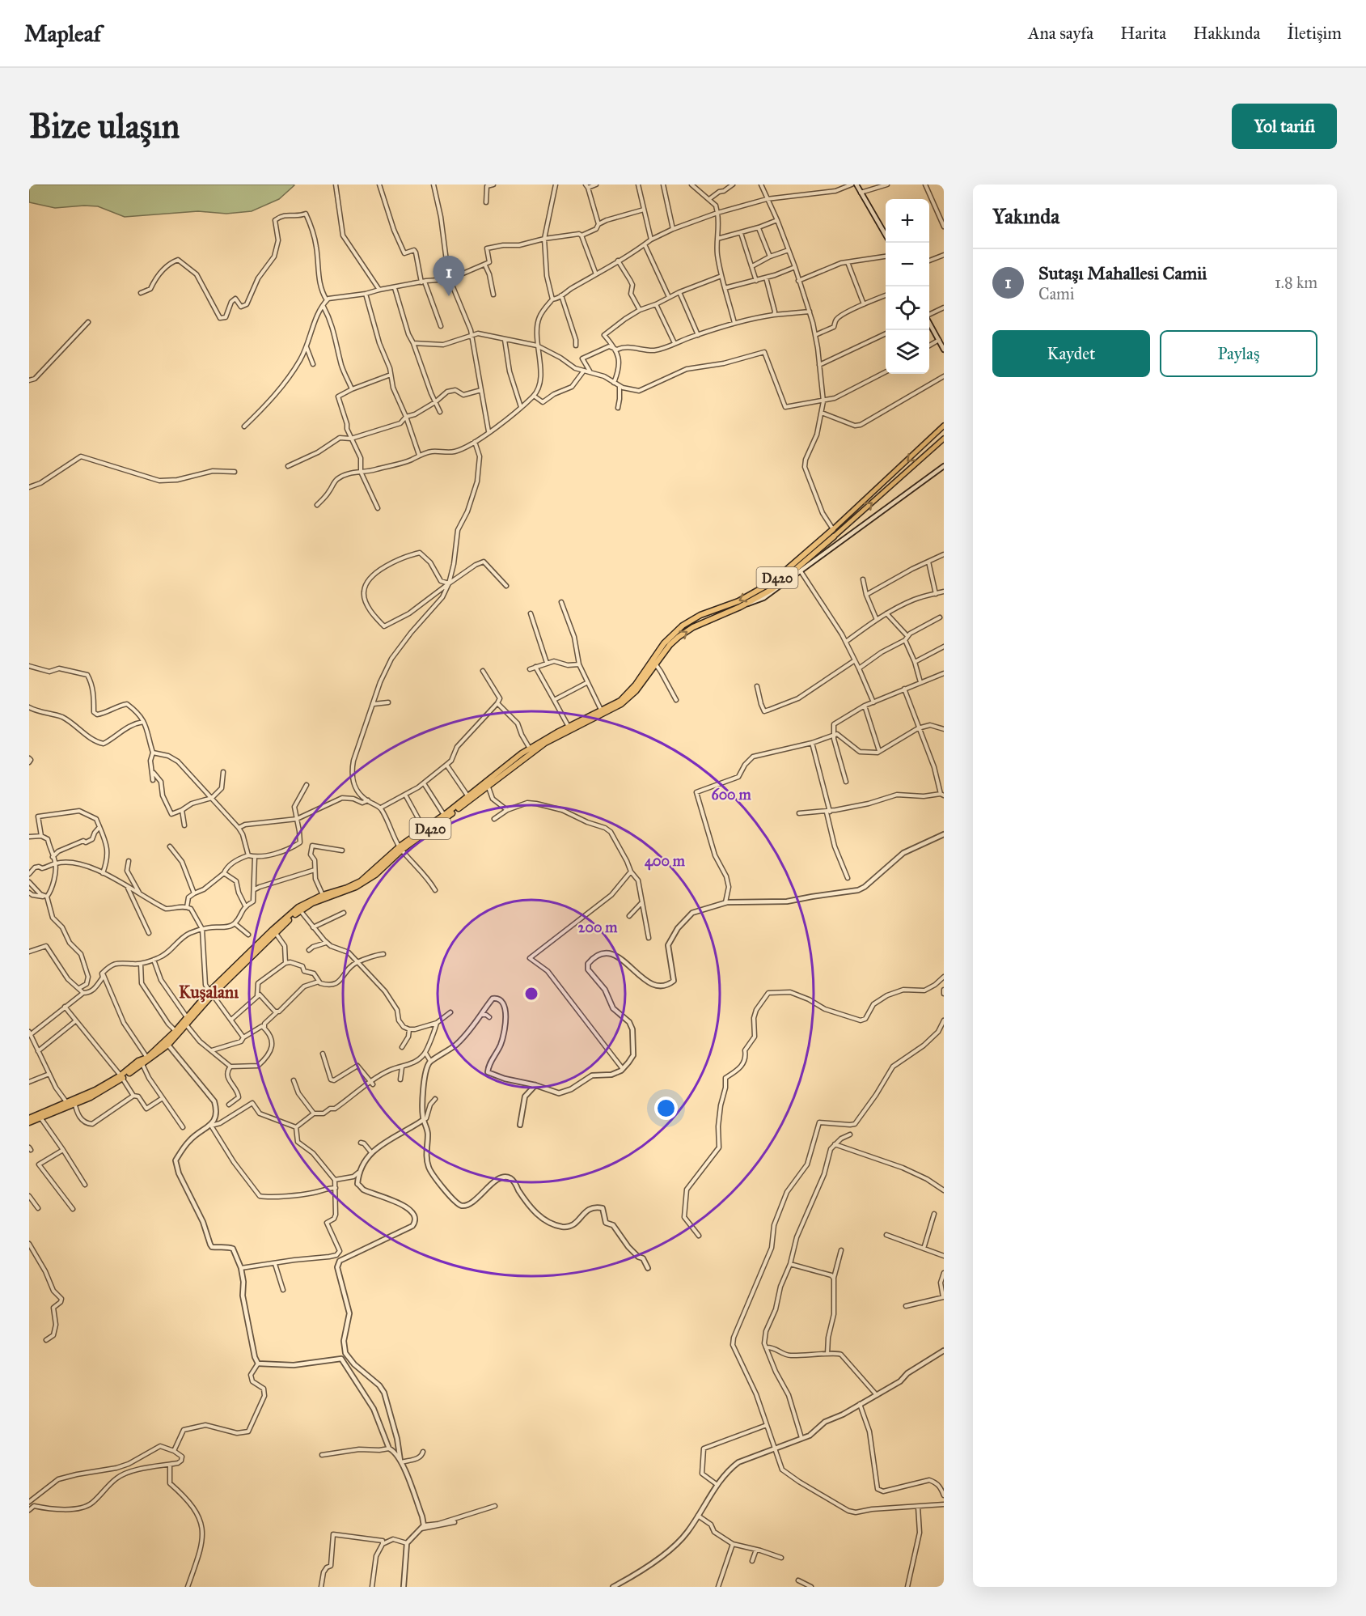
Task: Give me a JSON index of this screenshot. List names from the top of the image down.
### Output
{
  "streets": {
    "highway": ["D420"]
  },
  "districts": ["Kuşalanı"],
  "page": {
    "header": "Mapleaf",
    "nav": [
      "Ana sayfa",
      "Harita",
      "Hakkında",
      "İletişim"
    ],
    "buttons": [
      "Yol tarifi",
      ["Kaydet", "Paylaş"]
    ],
    "title": "Bize ulaşın",
    "heading": "Yakında",
    "map_buttons": ["+", "−"],
    "list": [
      {
        "mark": "1",
        "name": "Sutaşı Mahallesi Camii",
        "note": "Cami",
        "value": "1.8 km"
      }
    ],
    "pins": "1"
  },
  "rings": ["600 m", "400 m", "200 m"]
}
